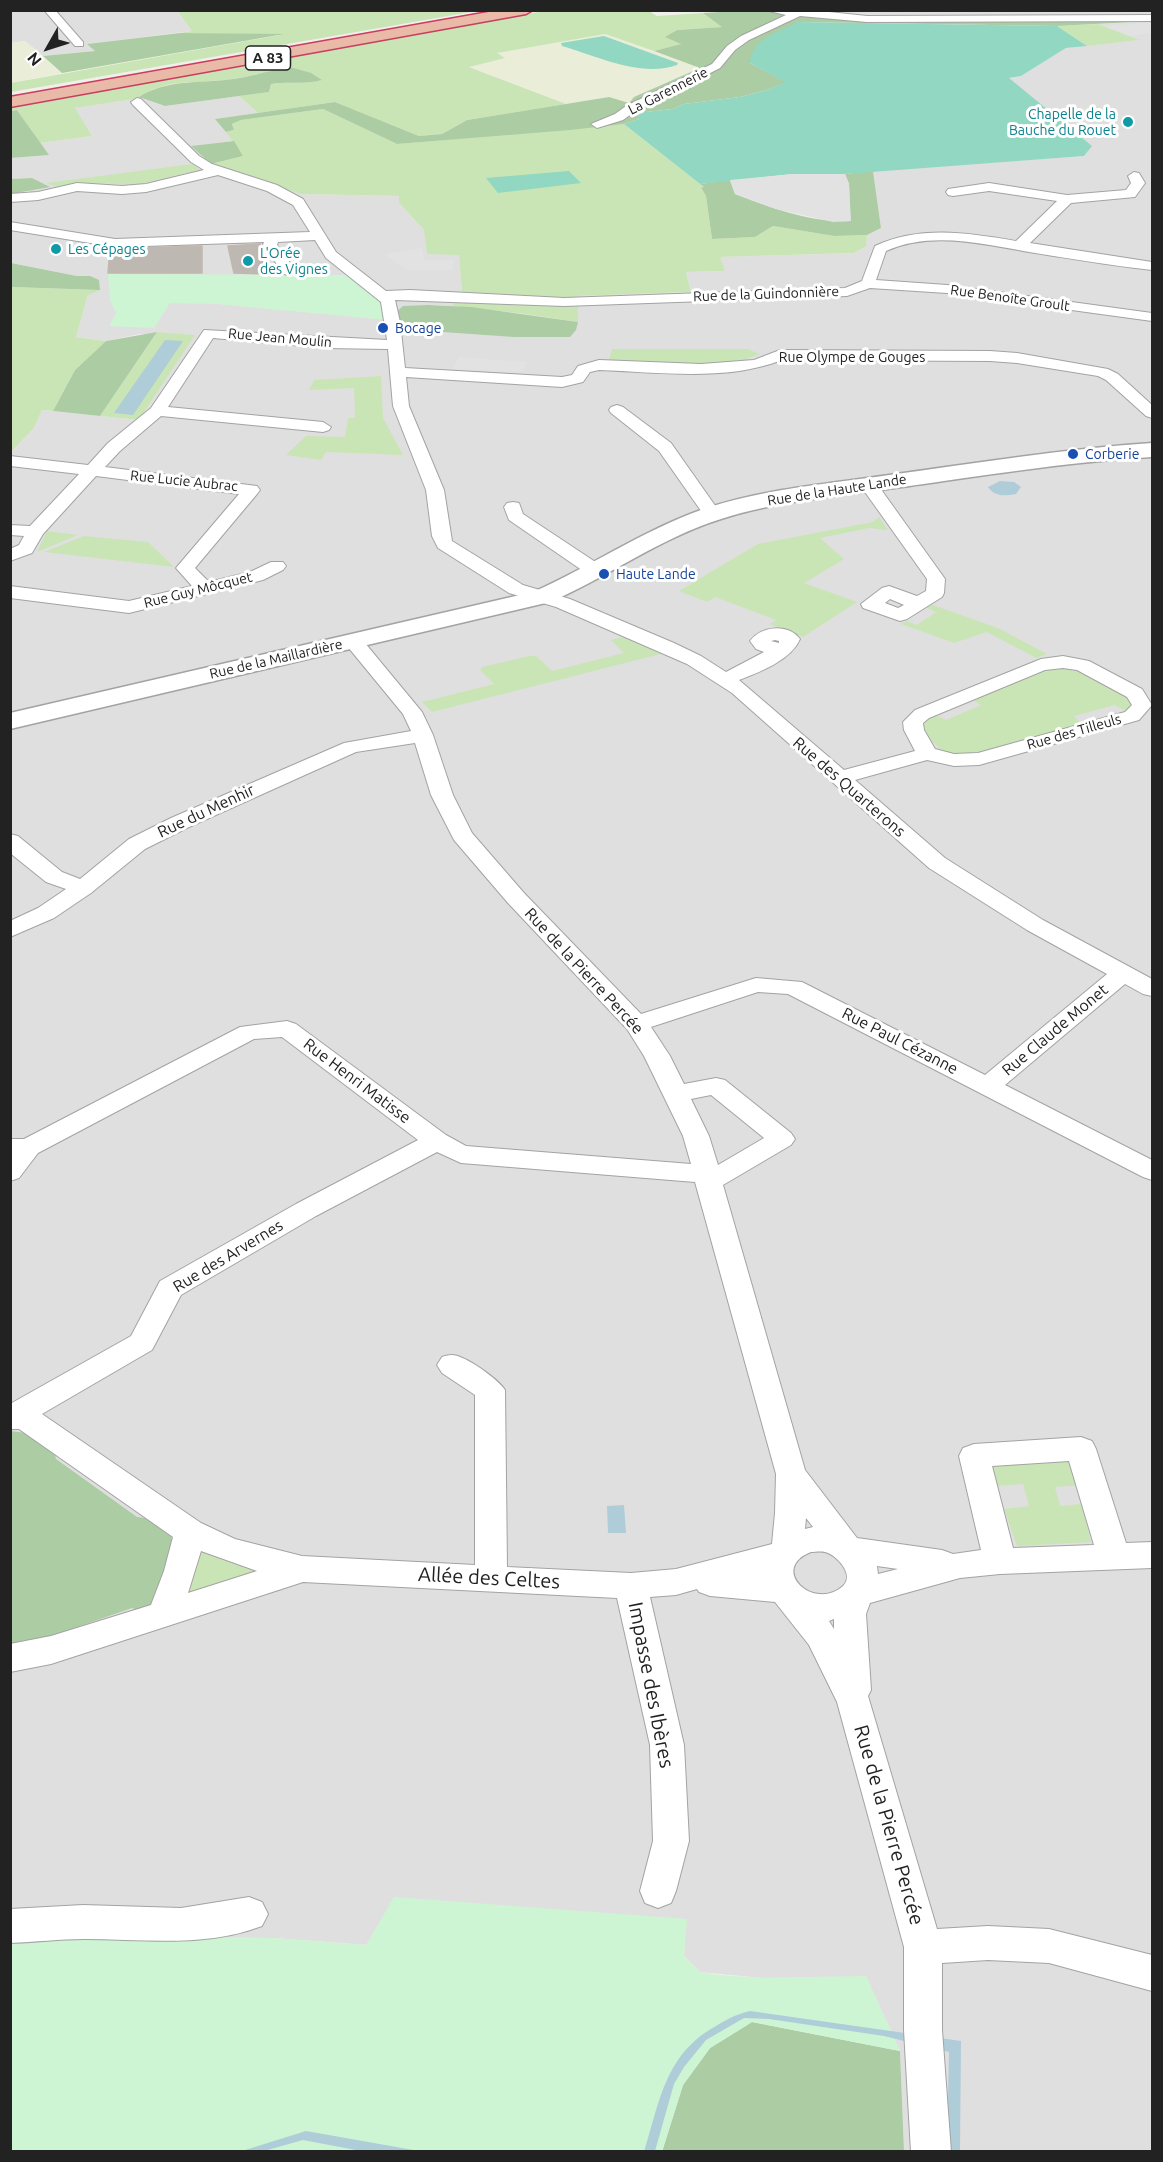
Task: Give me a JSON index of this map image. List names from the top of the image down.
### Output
{
  "streets": {
    "highway": ["A 83"],
    "street": [
      "La Garennerie",
      "Rue de la Guindonnière",
      "Rue Benoîte Groult",
      "Rue Jean Moulin",
      "Rue Olympe de Gouges",
      "Rue Lucie Aubrac",
      "Rue de la Haute Lande",
      "Rue Guy Môcquet",
      "Rue de la Maillardière",
      "Rue des Tilleuls",
      "Rue des Quarterons",
      "Rue du Menhir",
      "Rue de la Pierre Percée",
      "Rue Claude Monet",
      "Rue Paul Cézanne",
      "Rue Henri Matisse",
      "Rue des Arvernes",
      "Allée des Celtes",
      "Impasse des Ibères"
    ]
  },
  "crossings": [
    ["Rue de la Guindonnière", "Rue Benoîte Groult"],
    ["Rue de la Guindonnière", "Rue des Quarterons"],
    ["Rue Jean Moulin", "Rue des Quarterons"],
    ["Rue Olympe de Gouges", "Rue des Quarterons"],
    ["Rue Lucie Aubrac", "Rue Guy Môcquet"],
    ["Rue de la Haute Lande", "Rue de la Maillardière"],
    ["Rue de la Haute Lande", "Rue des Quarterons"],
    ["Rue de la Maillardière", "Rue des Quarterons"],
    ["Rue de la Maillardière", "Rue de la Pierre Percée"],
    ["Rue des Tilleuls", "Rue des Quarterons"],
    ["Rue des Quarterons", "Rue Claude Monet"],
    ["Rue du Menhir", "Rue de la Pierre Percée"],
    ["Rue de la Pierre Percée", "Rue Paul Cézanne"],
    ["Rue de la Pierre Percée", "Rue Henri Matisse"],
    ["Rue de la Pierre Percée", "Allée des Celtes"],
    ["Rue Claude Monet", "Rue Paul Cézanne"],
    ["Rue Henri Matisse", "Rue des Arvernes"],
    ["Rue des Arvernes", "Allée des Celtes"],
    ["Allée des Celtes", "Impasse des Ibères"]
  ],
  "places": [
    "Chapelle de la Bauche du Rouet",
    "Les Cépages",
    "L'Orée des Vignes",
    "Bocage",
    "Corberie",
    "Haute Lande"
  ],
  "north": "bottom left"
}
